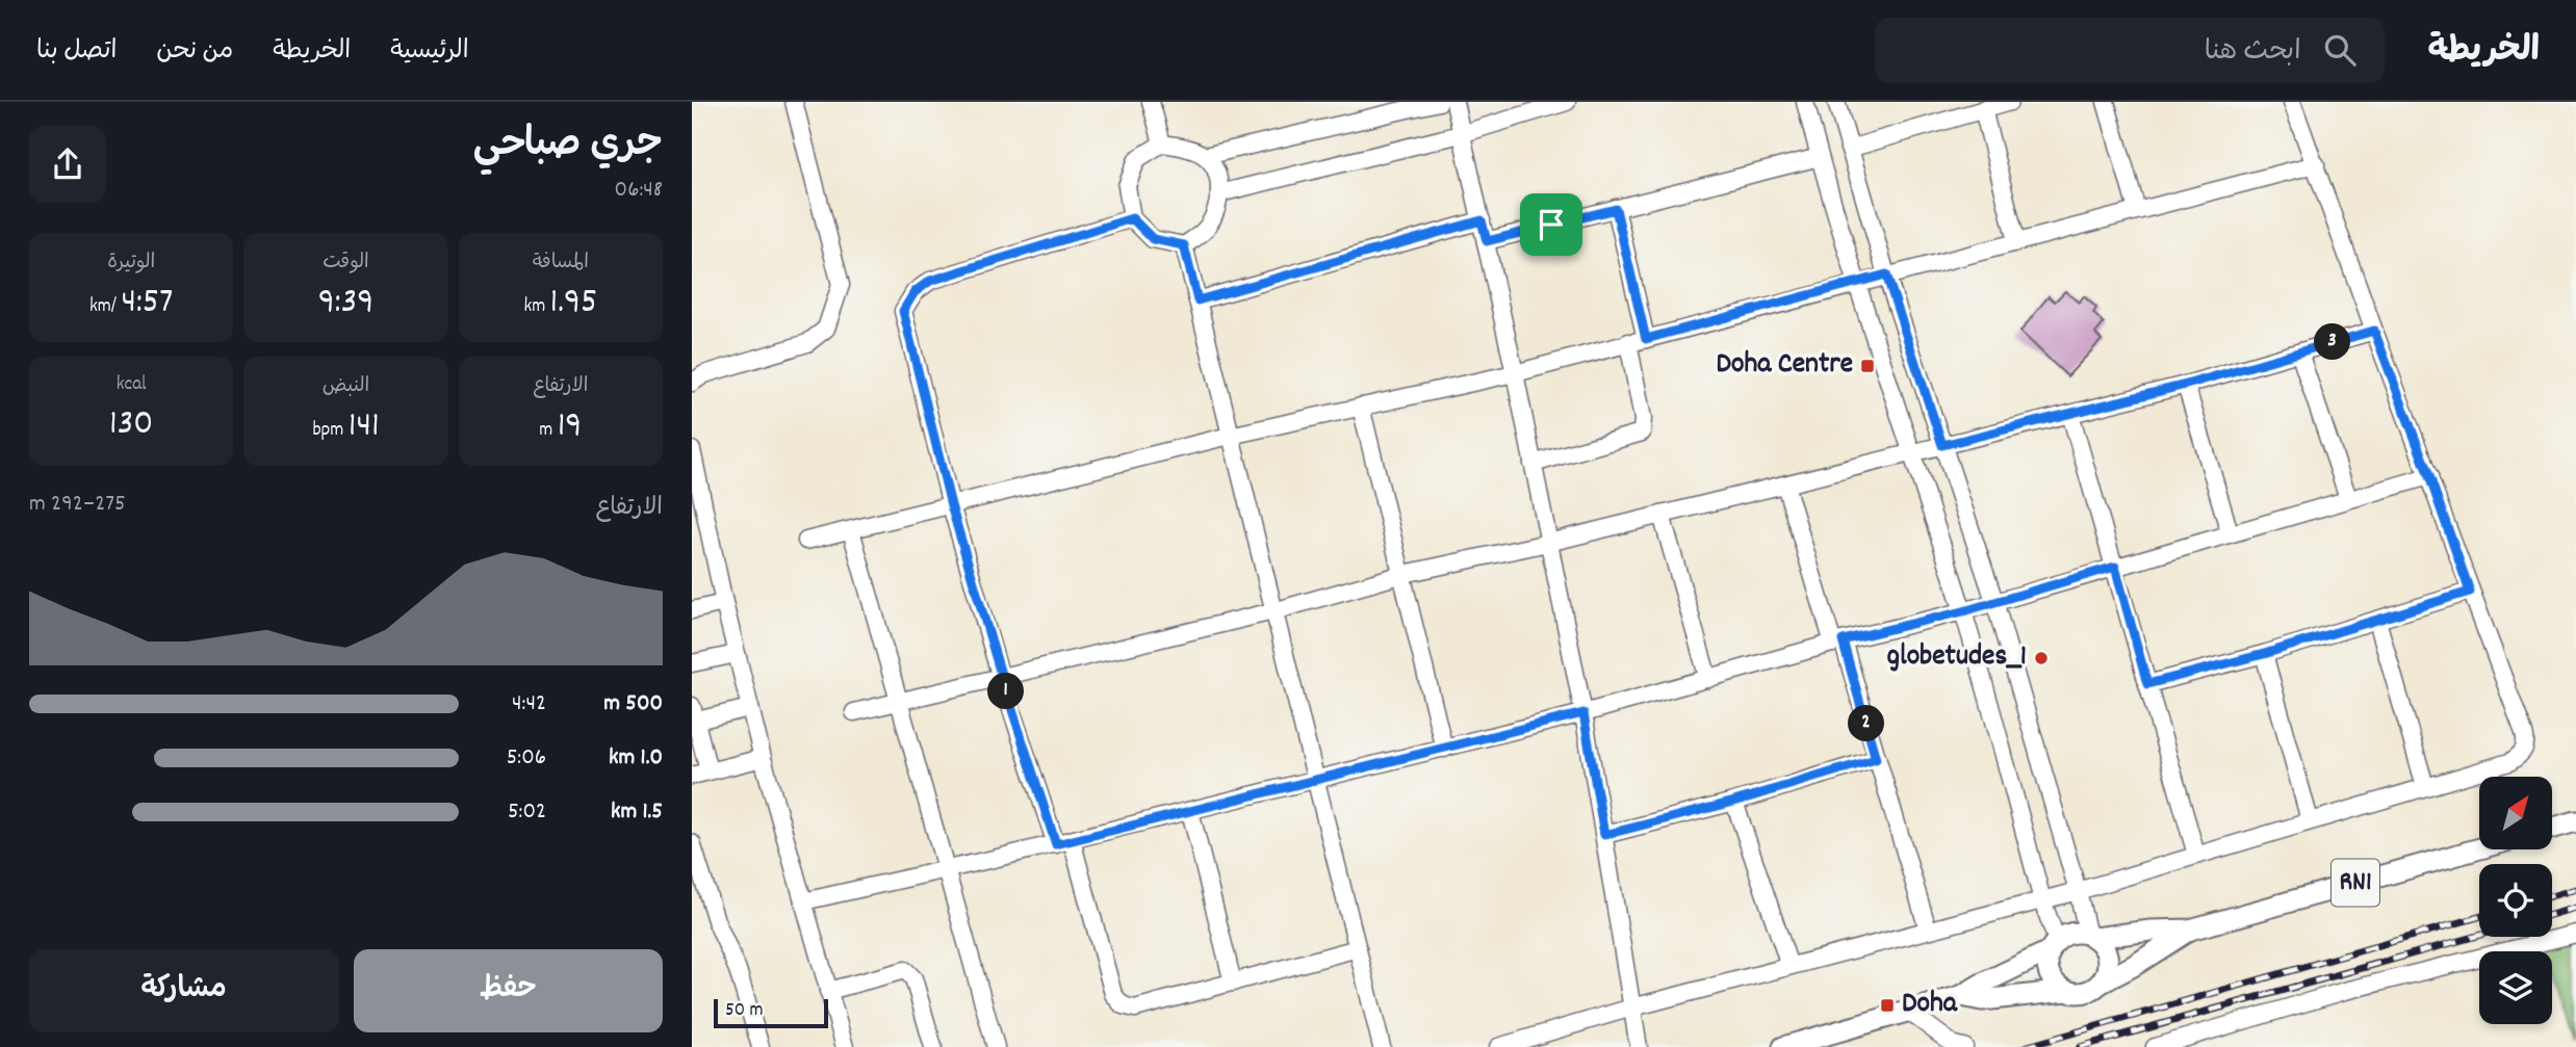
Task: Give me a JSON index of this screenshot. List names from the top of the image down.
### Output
{
  "streets": {
    "main road": ["RN1"]
  },
  "places": {
    "transit": ["Doha Centre", "Doha"],
    "other": ["globetudes_1"]
  },
  "scale_bar": "50 m",
  "north": "top right",
  "page": {
    "header": "الخريطة",
    "search": "ابحث هنا",
    "nav": [
      "الرئيسية",
      "الخريطة",
      "من نحن",
      "اتصل بنا"
    ],
    "heading": ["جري صباحي", "06:48"],
    "stats": [
      ["المسافة", "1.95 km"],
      ["الوقت", "9:39"],
      ["الوتيرة", "4:57 /km"],
      ["الارتفاع", "19 m"],
      ["النبض", "141 bpm"],
      ["kcal", "130"]
    ],
    "pins": ["3", "1", "2"],
    "chart": ["الارتفاع", "275–292 m"],
    "list": [
      {
        "name": "500 m",
        "note": "4:42"
      },
      {
        "name": "1.0 km",
        "note": "5:06"
      },
      {
        "name": "1.5 km",
        "note": "5:02"
      }
    ],
    "buttons": ["حفظ", "مشاركة"],
    "scale": "50 m"
  }
}
